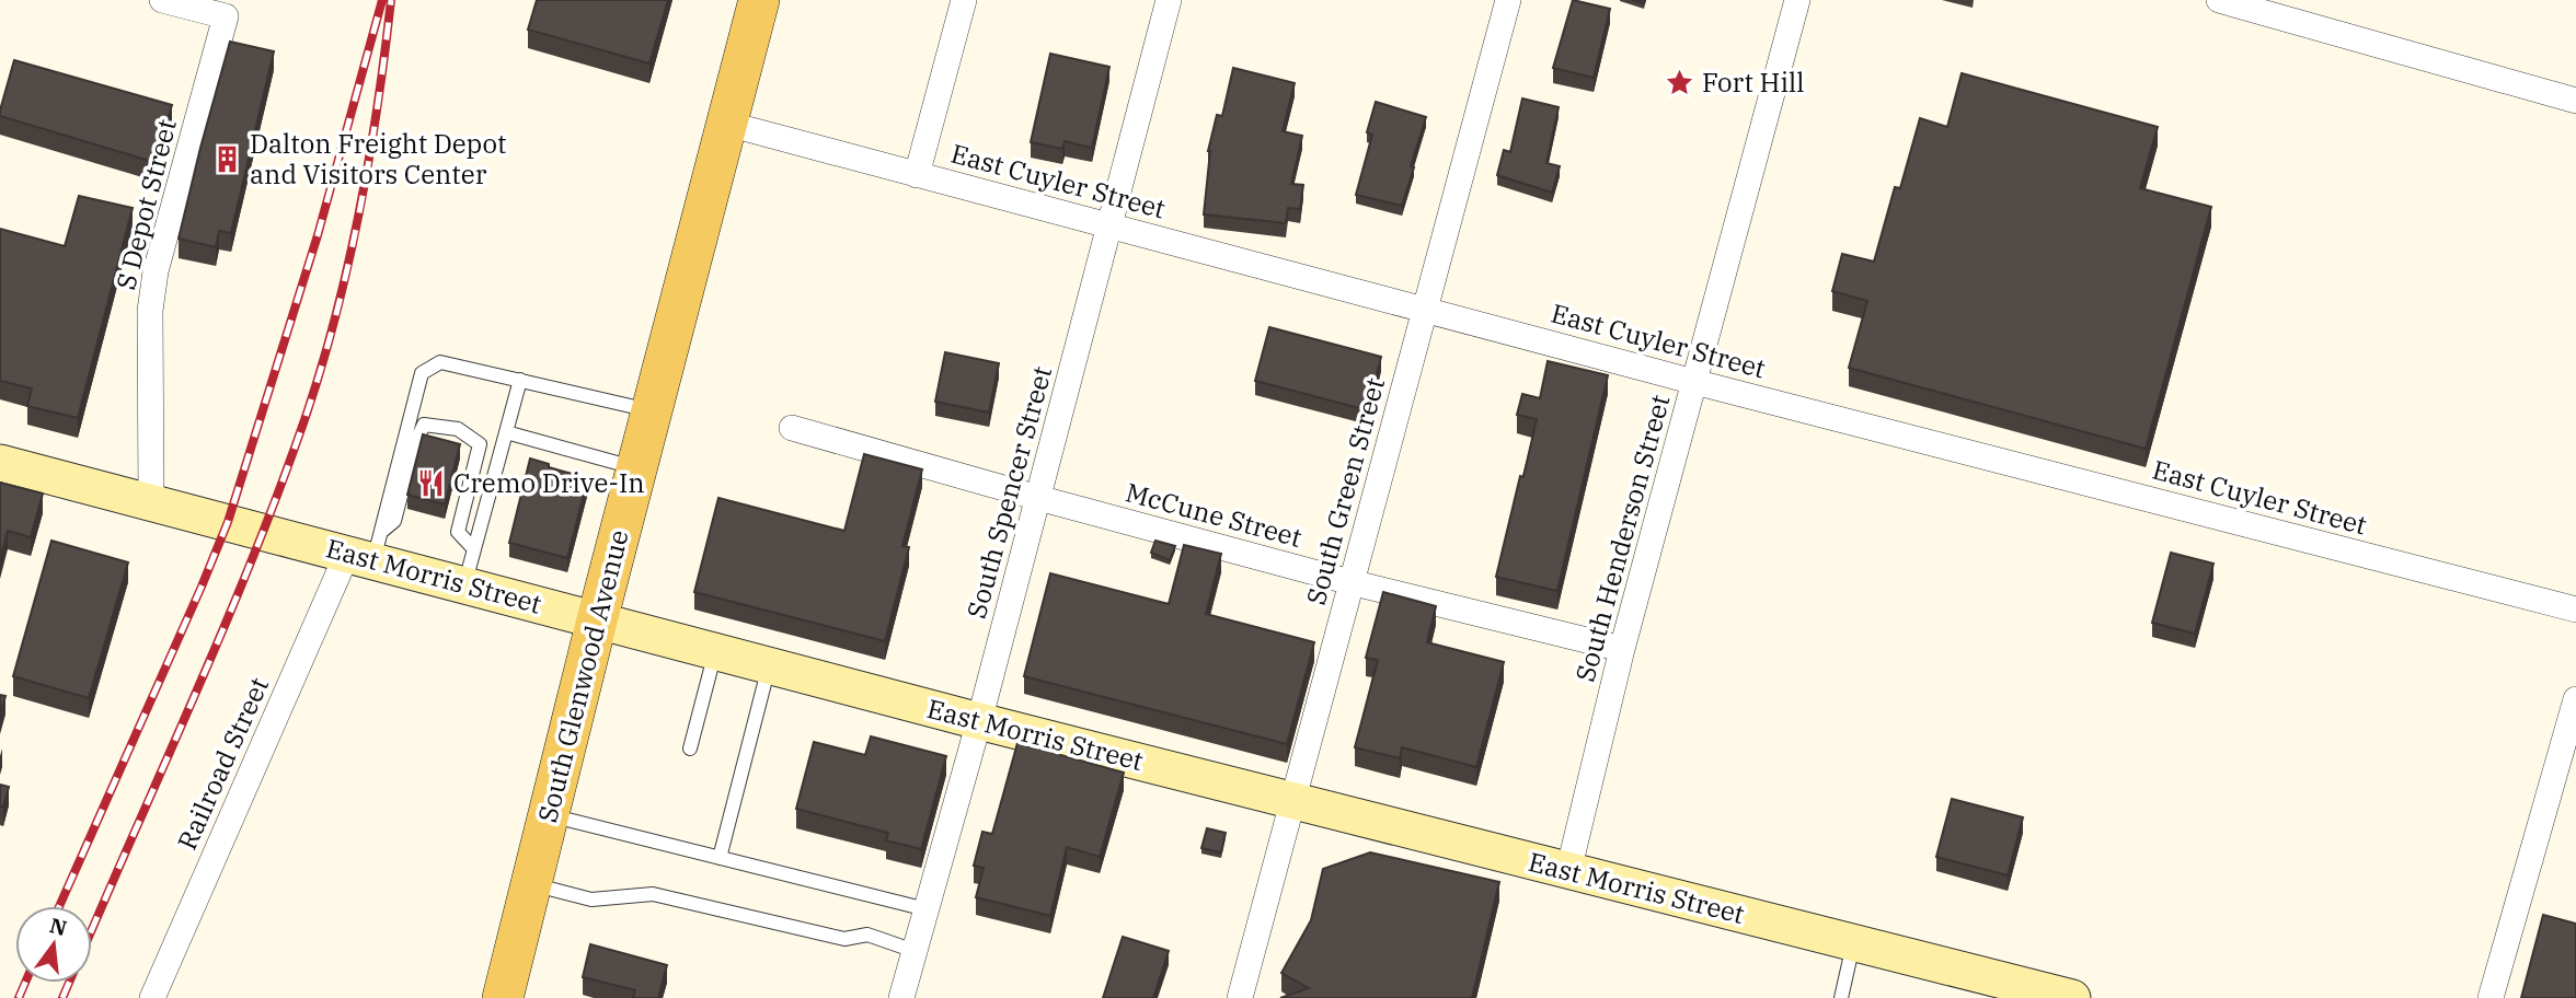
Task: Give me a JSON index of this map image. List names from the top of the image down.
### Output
{
  "streets": {
    "main road": ["East Morris Street", "South Glenwood Avenue"],
    "street": [
      "East Cuyler Street",
      "S Depot Street",
      "South Green Street",
      "South Spencer Street",
      "McCune Street",
      "South Henderson Street",
      "Railroad Street"
    ]
  },
  "crossings": [
    ["East Cuyler Street", "South Green Street"],
    ["East Cuyler Street", "South Spencer Street"],
    ["East Cuyler Street", "South Henderson Street"],
    ["East Cuyler Street", "South Glenwood Avenue"],
    ["S Depot Street", "East Morris Street"],
    ["South Green Street", "McCune Street"],
    ["South Green Street", "East Morris Street"],
    ["South Spencer Street", "McCune Street"],
    ["South Spencer Street", "East Morris Street"],
    ["McCune Street", "South Henderson Street"],
    ["South Henderson Street", "East Morris Street"],
    ["East Morris Street", "South Glenwood Avenue"],
    ["East Morris Street", "Railroad Street"]
  ],
  "places": {
    "place": ["Fort Hill"],
    "building": ["Dalton Freight Depot and Visitors Center"],
    "restaurant": ["Cremo Drive-In"]
  },
  "north": "top"
}
